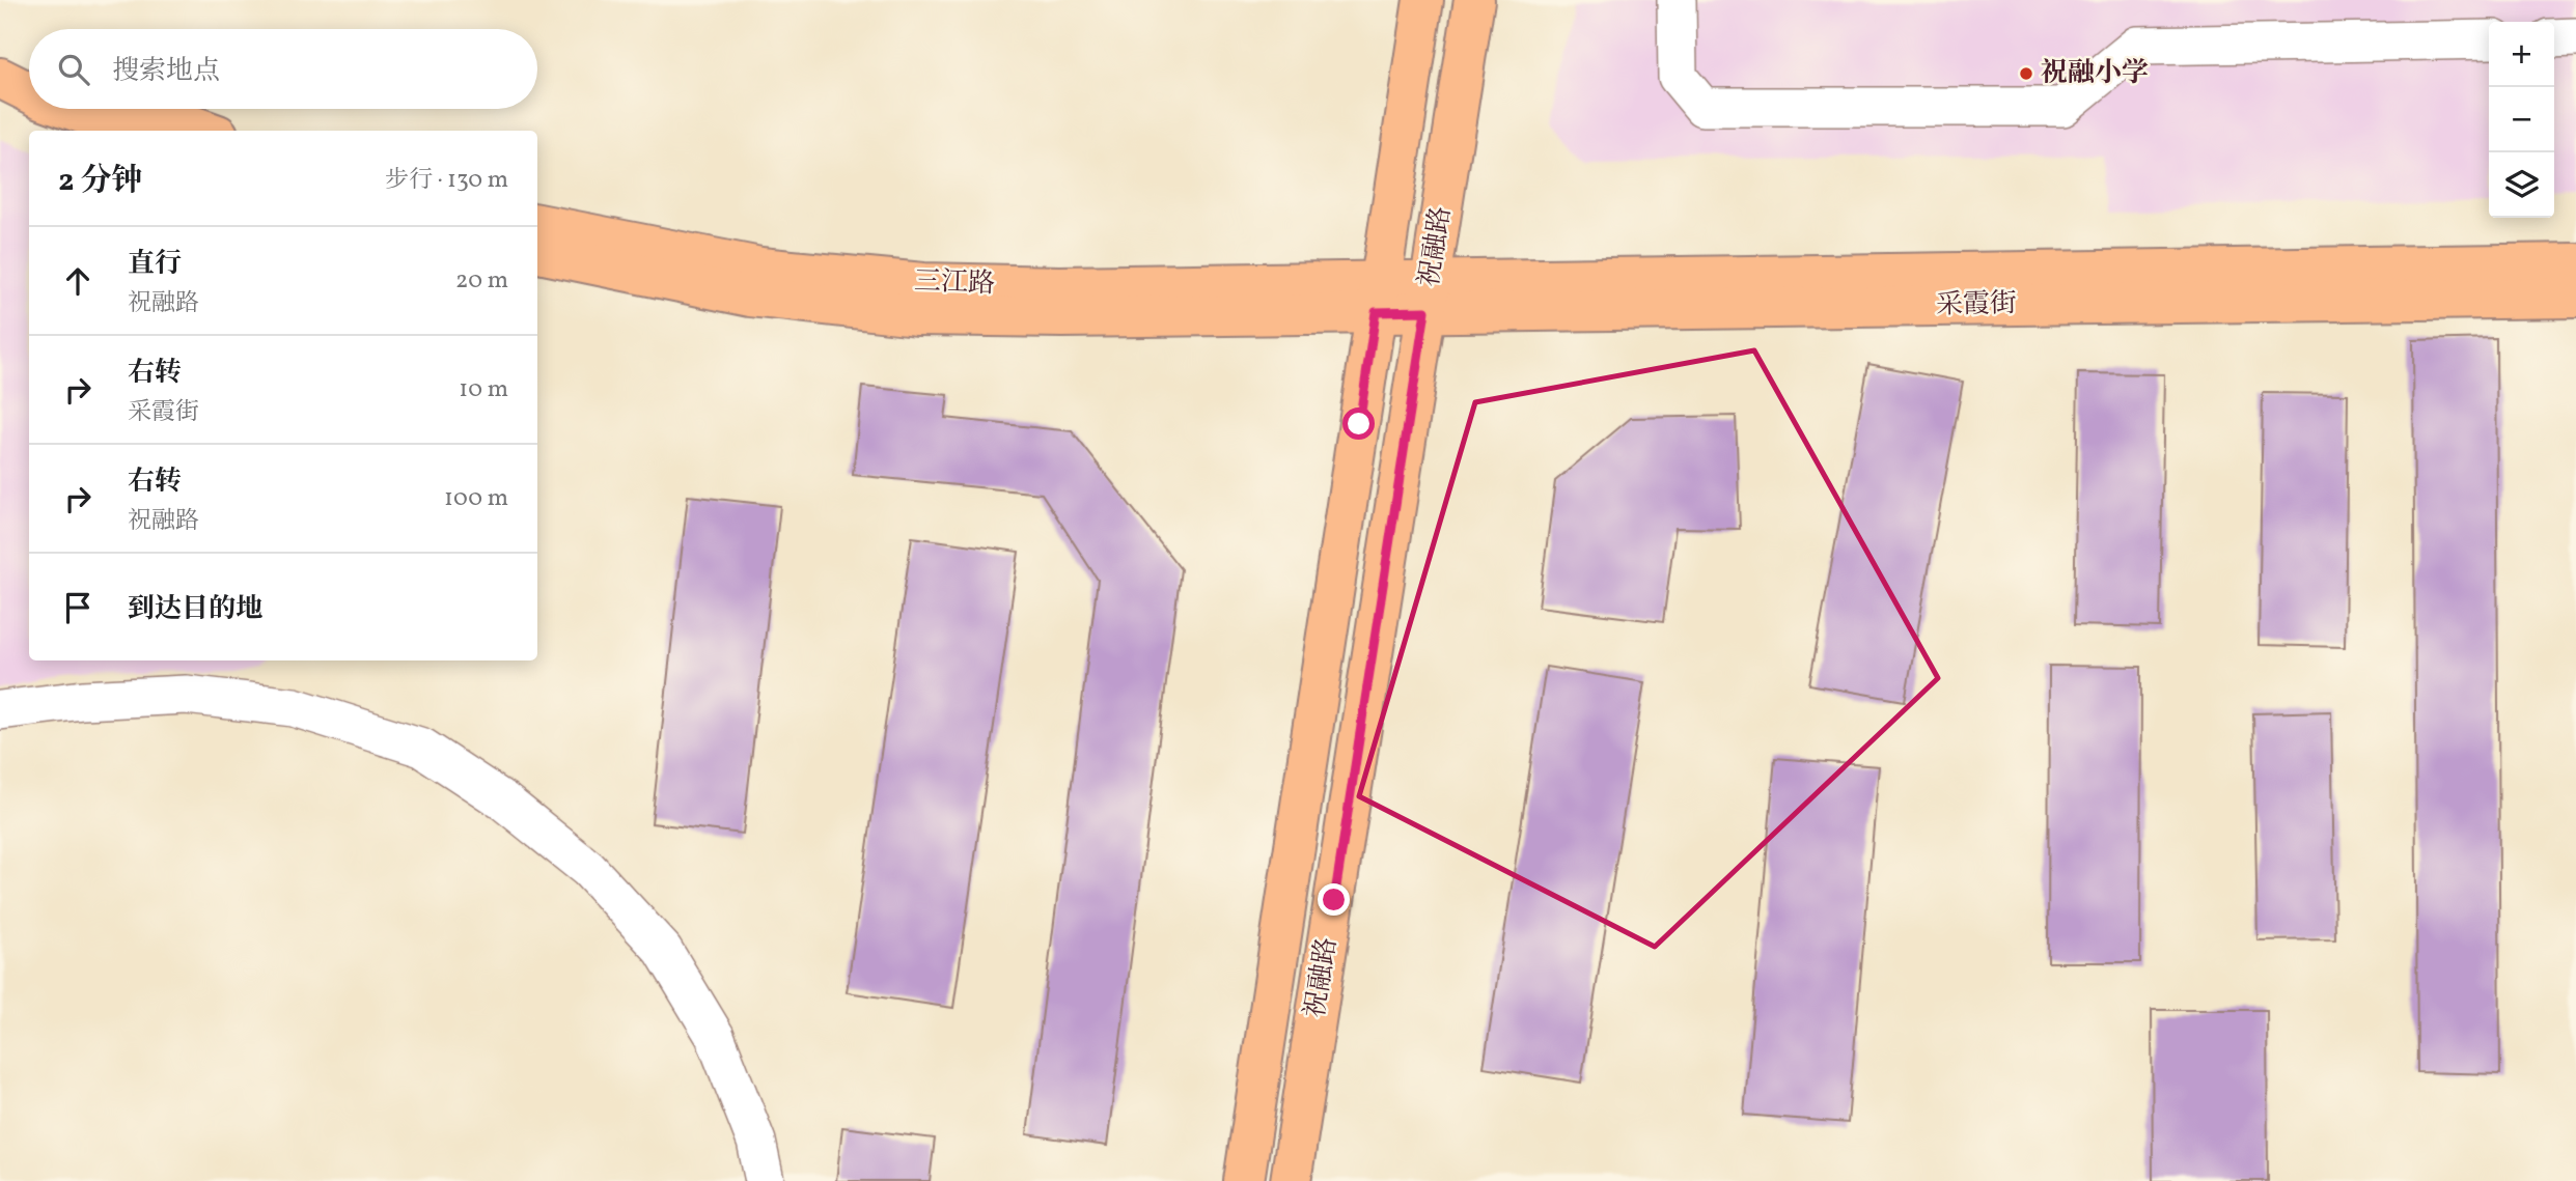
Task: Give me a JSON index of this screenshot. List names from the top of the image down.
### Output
{
  "streets": {
    "main road": ["祝融路", "三江路", "采霞街"]
  },
  "crossings": [
    ["祝融路", "三江路"],
    ["祝融路", "采霞街"],
    ["三江路", "采霞街"]
  ],
  "places": ["祝融小学"],
  "page": {
    "map_buttons": ["+", "−"],
    "search": "搜索地点",
    "heading": ["2 分钟", "步行 · 130 m"],
    "list": [
      ["直行", "祝融路", "20 m"],
      ["右转", "采霞街", "10 m"],
      ["右转", "祝融路", "100 m"],
      "到达目的地"
    ]
  }
}
